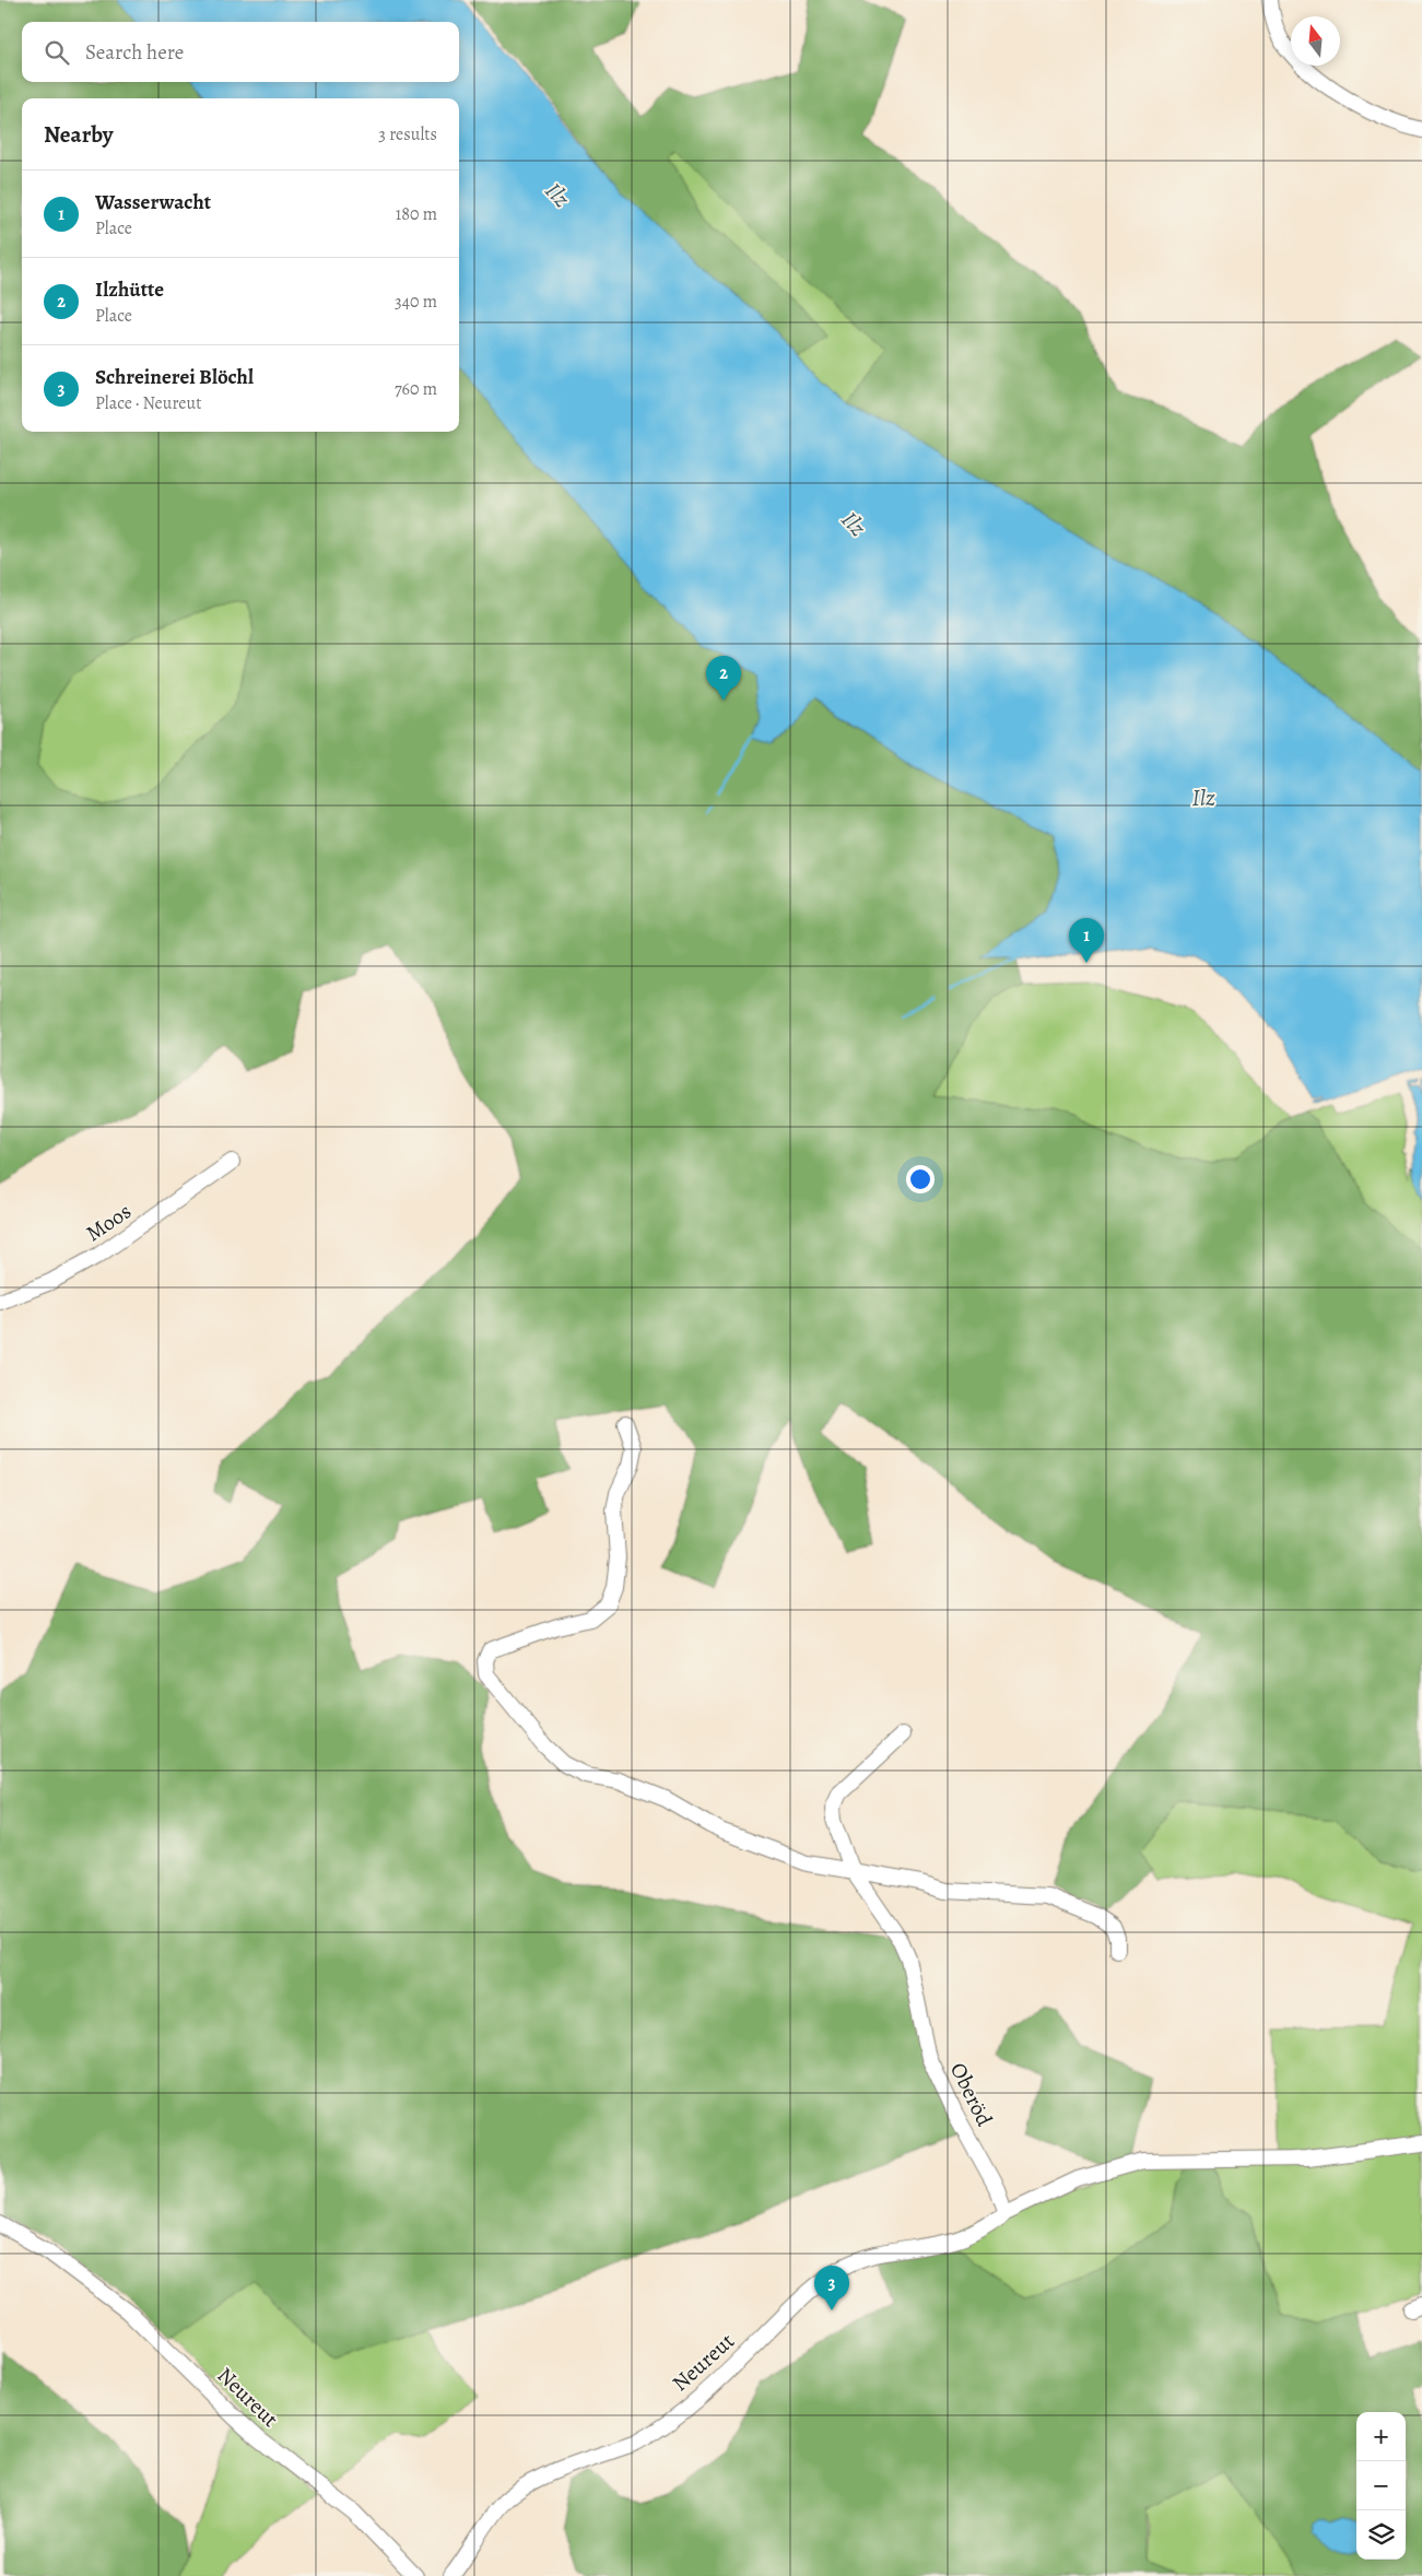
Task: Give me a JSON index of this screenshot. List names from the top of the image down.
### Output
{
  "streets": {
    "street": ["Moos", "Oberöd", "Neureut"]
  },
  "crossings": [
    ["Oberöd", "Neureut"]
  ],
  "water": ["Ilz"],
  "north": "top",
  "page": {
    "search": "Search here",
    "heading": ["Nearby", "3 results"],
    "list": [
      {
        "mark": "1",
        "name": "Wasserwacht",
        "note": "Place",
        "value": "180 m"
      },
      {
        "mark": "2",
        "name": "Ilzhütte",
        "note": "Place",
        "value": "340 m"
      },
      {
        "mark": "3",
        "name": "Schreinerei Blöchl",
        "note": "Place · Neureut",
        "value": "760 m"
      }
    ],
    "pins": ["2", "1", "3"],
    "map_buttons": ["+", "−"]
  }
}
